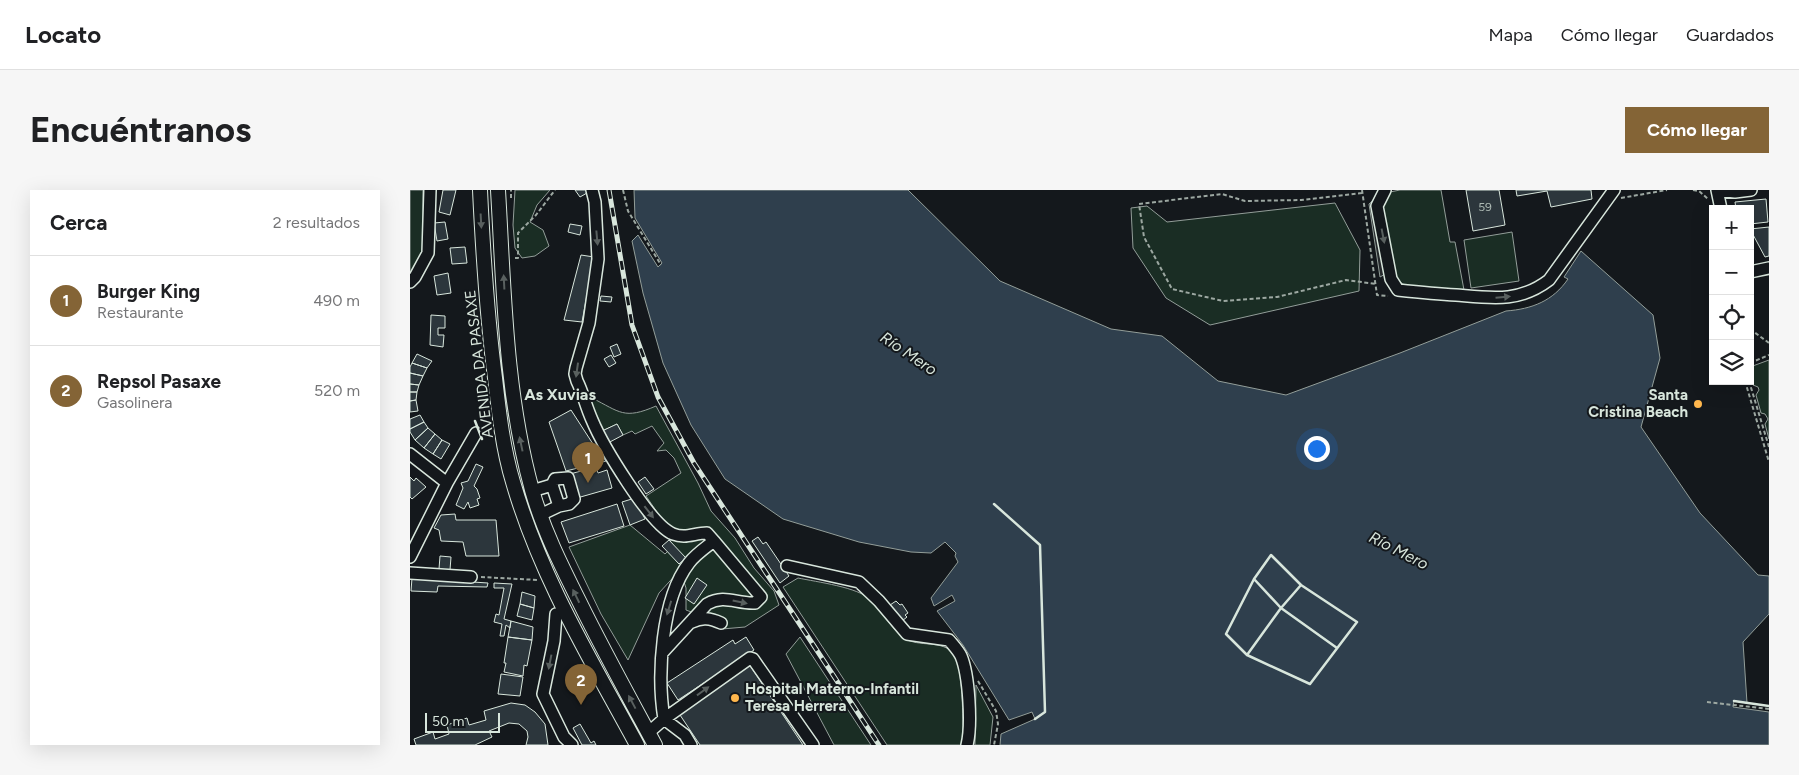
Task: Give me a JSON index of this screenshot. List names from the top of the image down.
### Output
{
  "streets": {
    "main road": ["AVENIDA DA PASAXE"]
  },
  "districts": ["As Xuvias"],
  "water": ["Río Mero"],
  "places": ["Santa Cristina Beach", "Hospital Materno-Infantil Teresa Herrera"],
  "house_numbers": ["59"],
  "scale_bar": "50 m",
  "page": {
    "header": "Locato",
    "nav": ["Mapa", "Cómo llegar", "Guardados"],
    "buttons": "Cómo llegar",
    "title": "Encuéntranos",
    "heading": ["Cerca", "2 resultados"],
    "map_buttons": ["+", "−"],
    "list": [
      {
        "mark": "1",
        "name": "Burger King",
        "note": "Restaurante",
        "value": "490 m"
      },
      {
        "mark": "2",
        "name": "Repsol Pasaxe",
        "note": "Gasolinera",
        "value": "520 m"
      }
    ],
    "pins": ["1", "2"],
    "scale": "50 m"
  }
}
